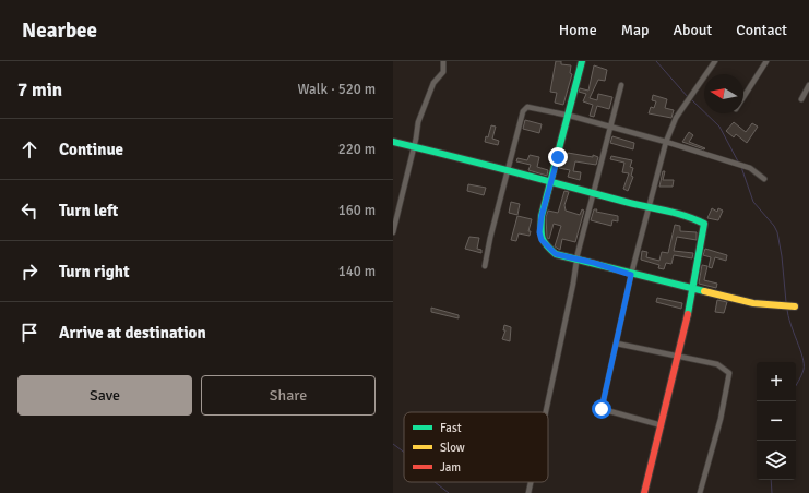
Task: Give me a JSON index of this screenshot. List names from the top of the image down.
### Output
{
  "legend": ["Fast", "Slow", "Jam"],
  "north": "left",
  "page": {
    "header": "Nearbee",
    "nav": [
      "Home",
      "Map",
      "About",
      "Contact"
    ],
    "heading": ["7 min", "Walk · 520 m"],
    "list": [
      ["Continue", "220 m"],
      ["Turn left", "160 m"],
      ["Turn right", "140 m"],
      "Arrive at destination"
    ],
    "buttons": ["Save", "Share"],
    "map_buttons": ["+", "−"]
  }
}
